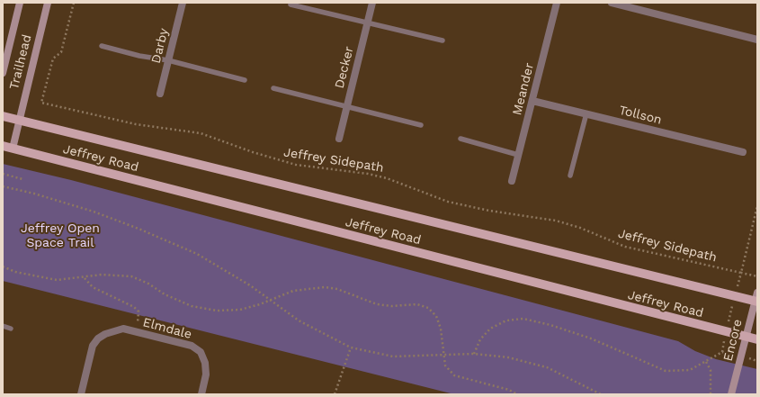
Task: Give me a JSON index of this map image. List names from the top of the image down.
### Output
{
  "streets": {
    "main road": ["Jeffrey Road"],
    "street": [
      "Darby",
      "Trailhead",
      "Decker",
      "Meander",
      "Tollson",
      "Elmdale",
      "Encore"
    ],
    "path": ["Jeffrey Sidepath"]
  },
  "crossings": [
    ["Trailhead", "Jeffrey Road"],
    ["Meander", "Tollson"],
    ["Jeffrey Road", "Encore"]
  ],
  "parks": ["Jeffrey Open Space Trail"]
}
